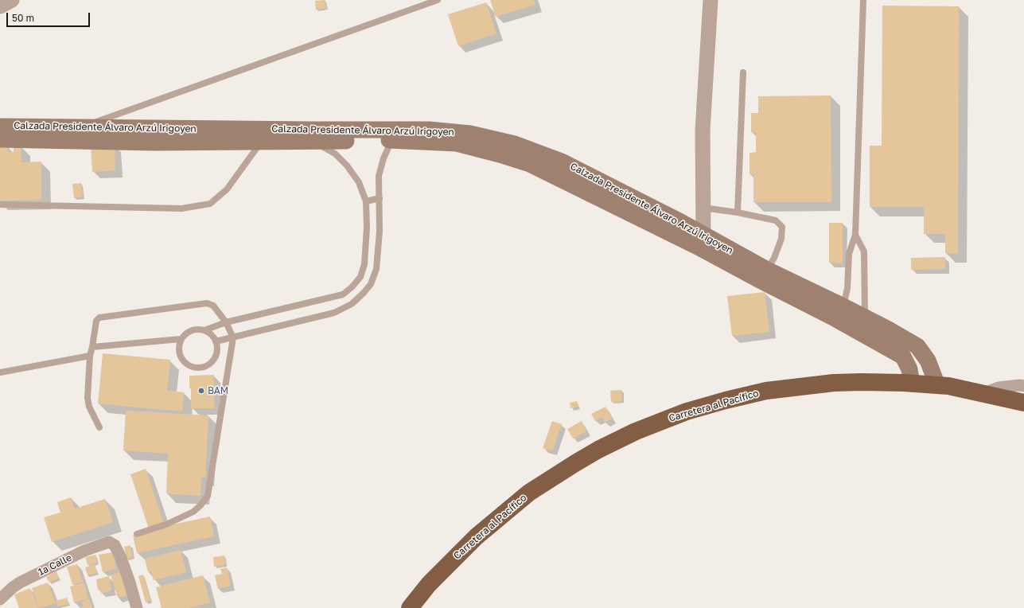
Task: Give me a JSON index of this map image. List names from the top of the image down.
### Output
{
  "streets": {
    "highway": ["Carretera al Pacífico"],
    "main road": ["Calzada Presidente Álvaro Arzú Irigoyen"],
    "street": ["1a Calle"]
  },
  "crossings": [
    ["Calzada Presidente Álvaro Arzú Irigoyen", "Carretera al Pacífico"]
  ],
  "places": ["BAM"],
  "scale_bar": "50 m"
}
